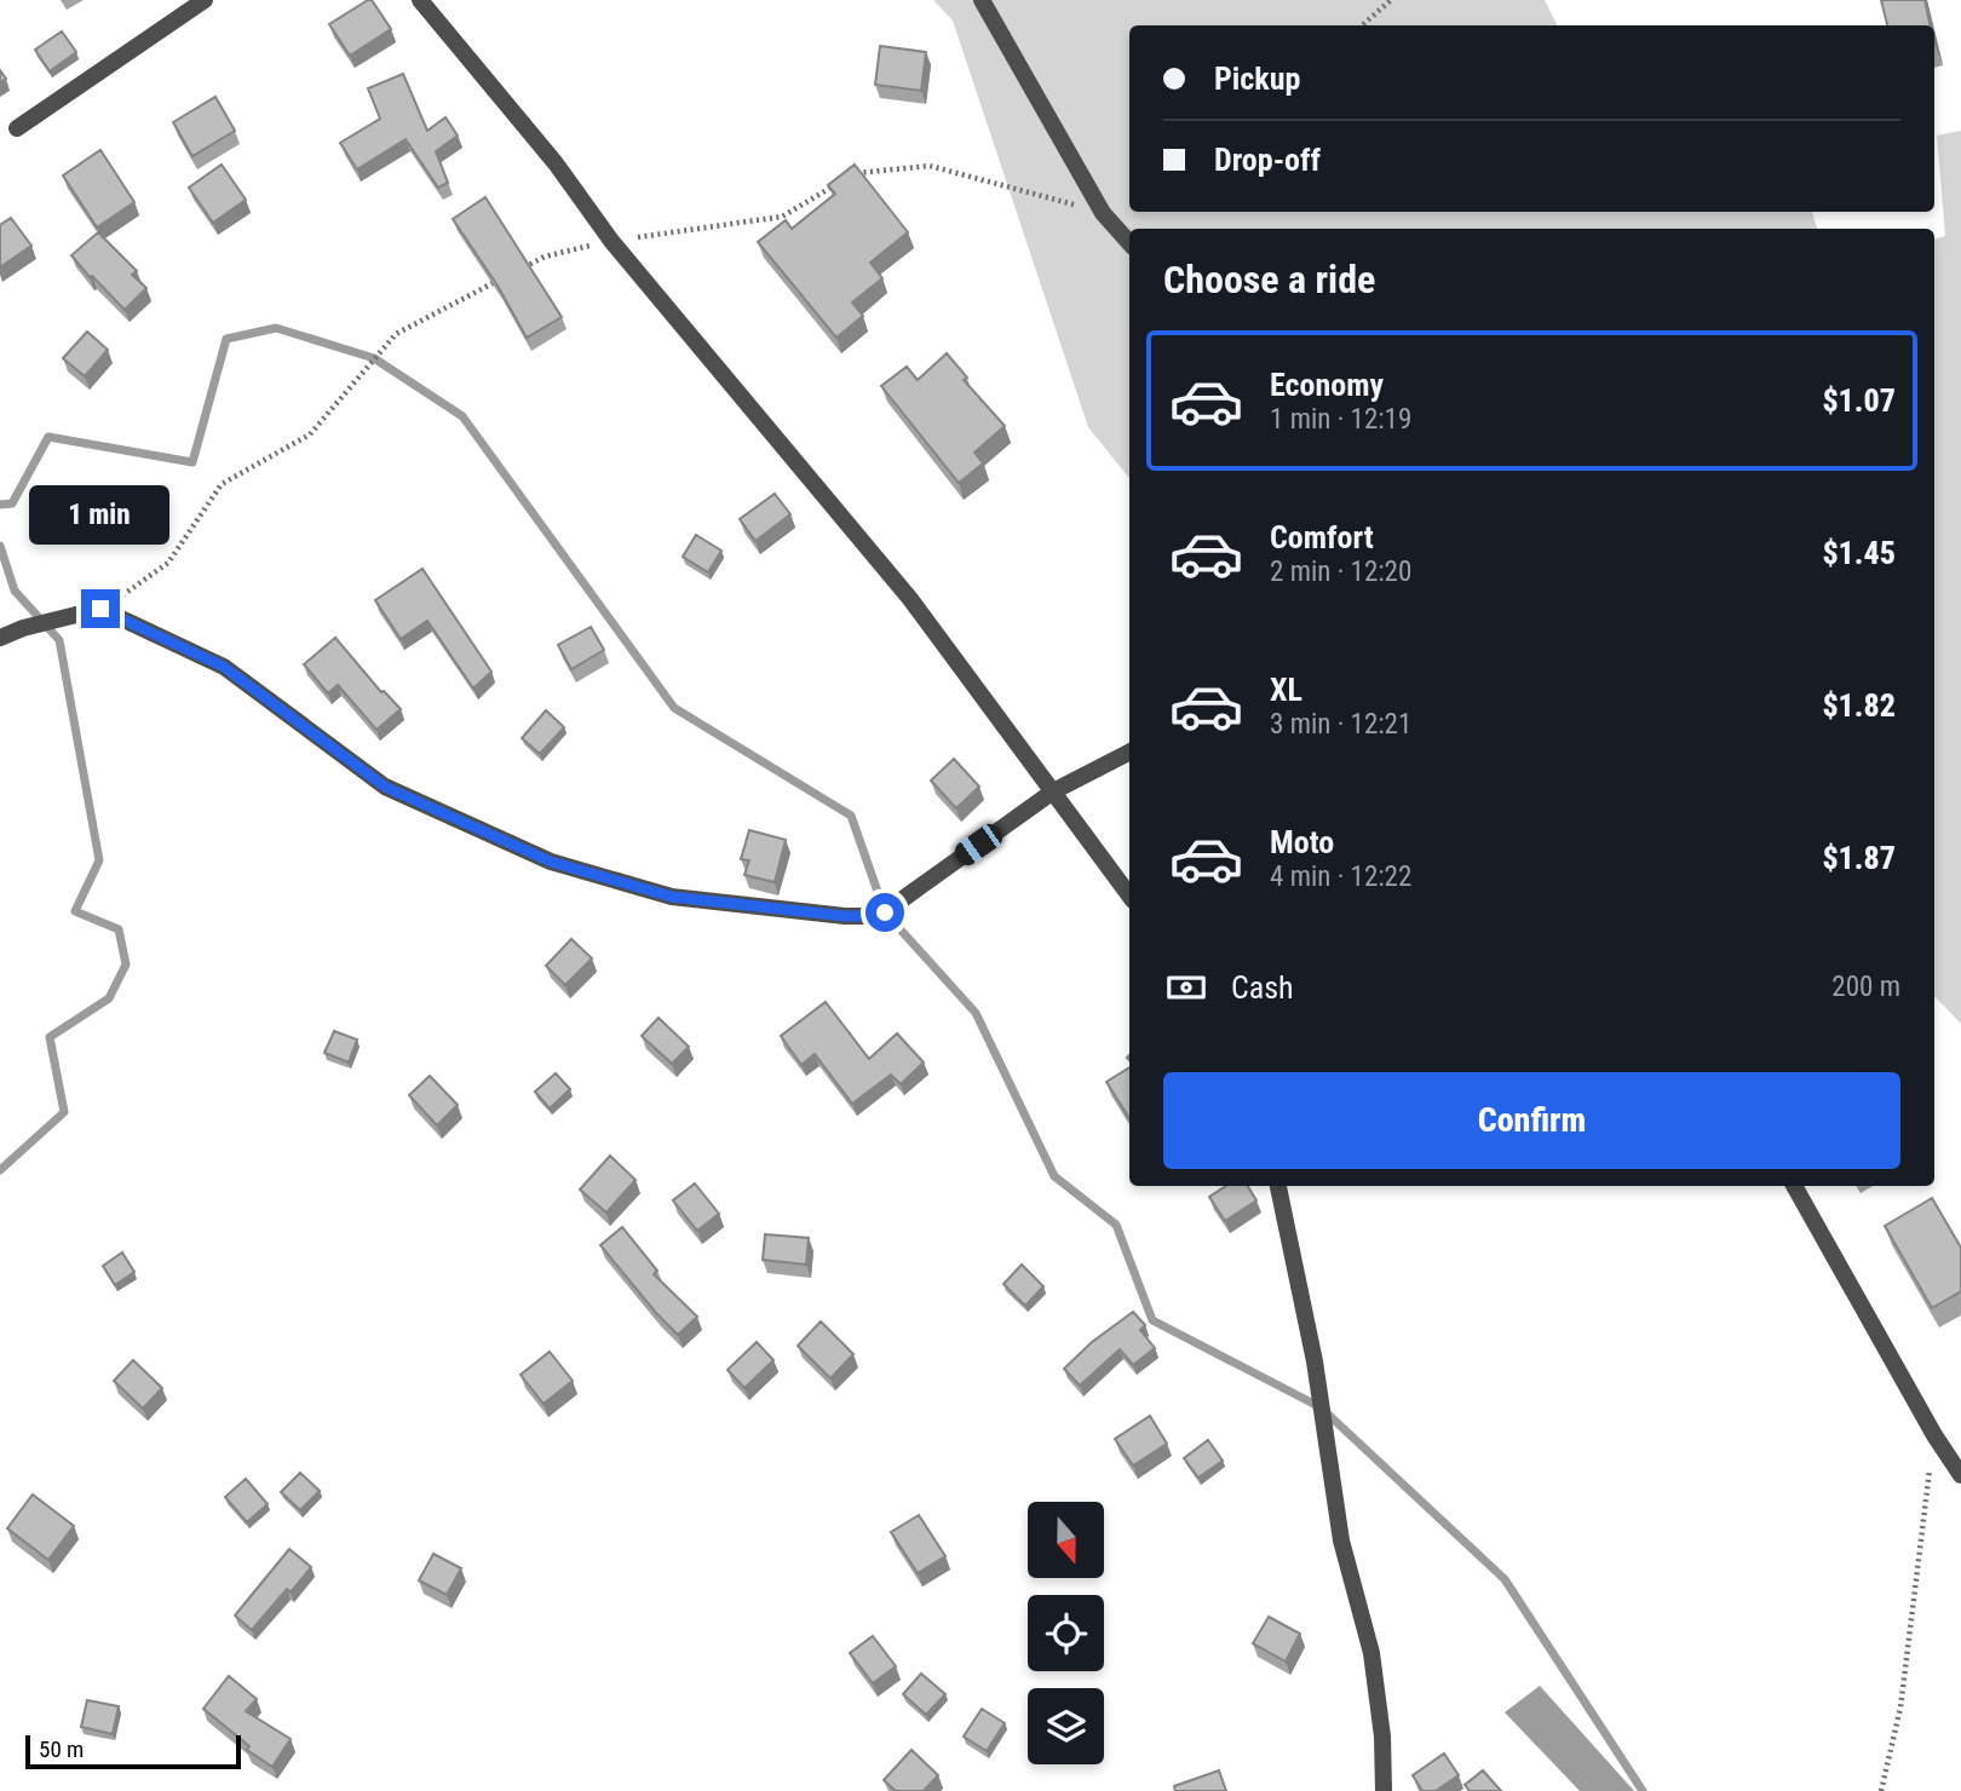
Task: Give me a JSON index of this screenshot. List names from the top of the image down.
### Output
{
  "scale_bar": "50 m",
  "north": "bottom",
  "page": {
    "banner": ["Pickup", "Drop-off"],
    "heading": "Choose a ride",
    "list": [
      {
        "name": "Economy",
        "note": "1 min · 12:19",
        "value": "$1.07"
      },
      {
        "name": "Comfort",
        "note": "2 min · 12:20",
        "value": "$1.45"
      },
      {
        "name": "XL",
        "note": "3 min · 12:21",
        "value": "$1.82"
      },
      {
        "name": "Moto",
        "note": "4 min · 12:22",
        "value": "$1.87"
      }
    ],
    "bubble": "1 min",
    "pay": ["Cash", "200 m"],
    "buttons": "Confirm",
    "scale": "50 m"
  }
}
